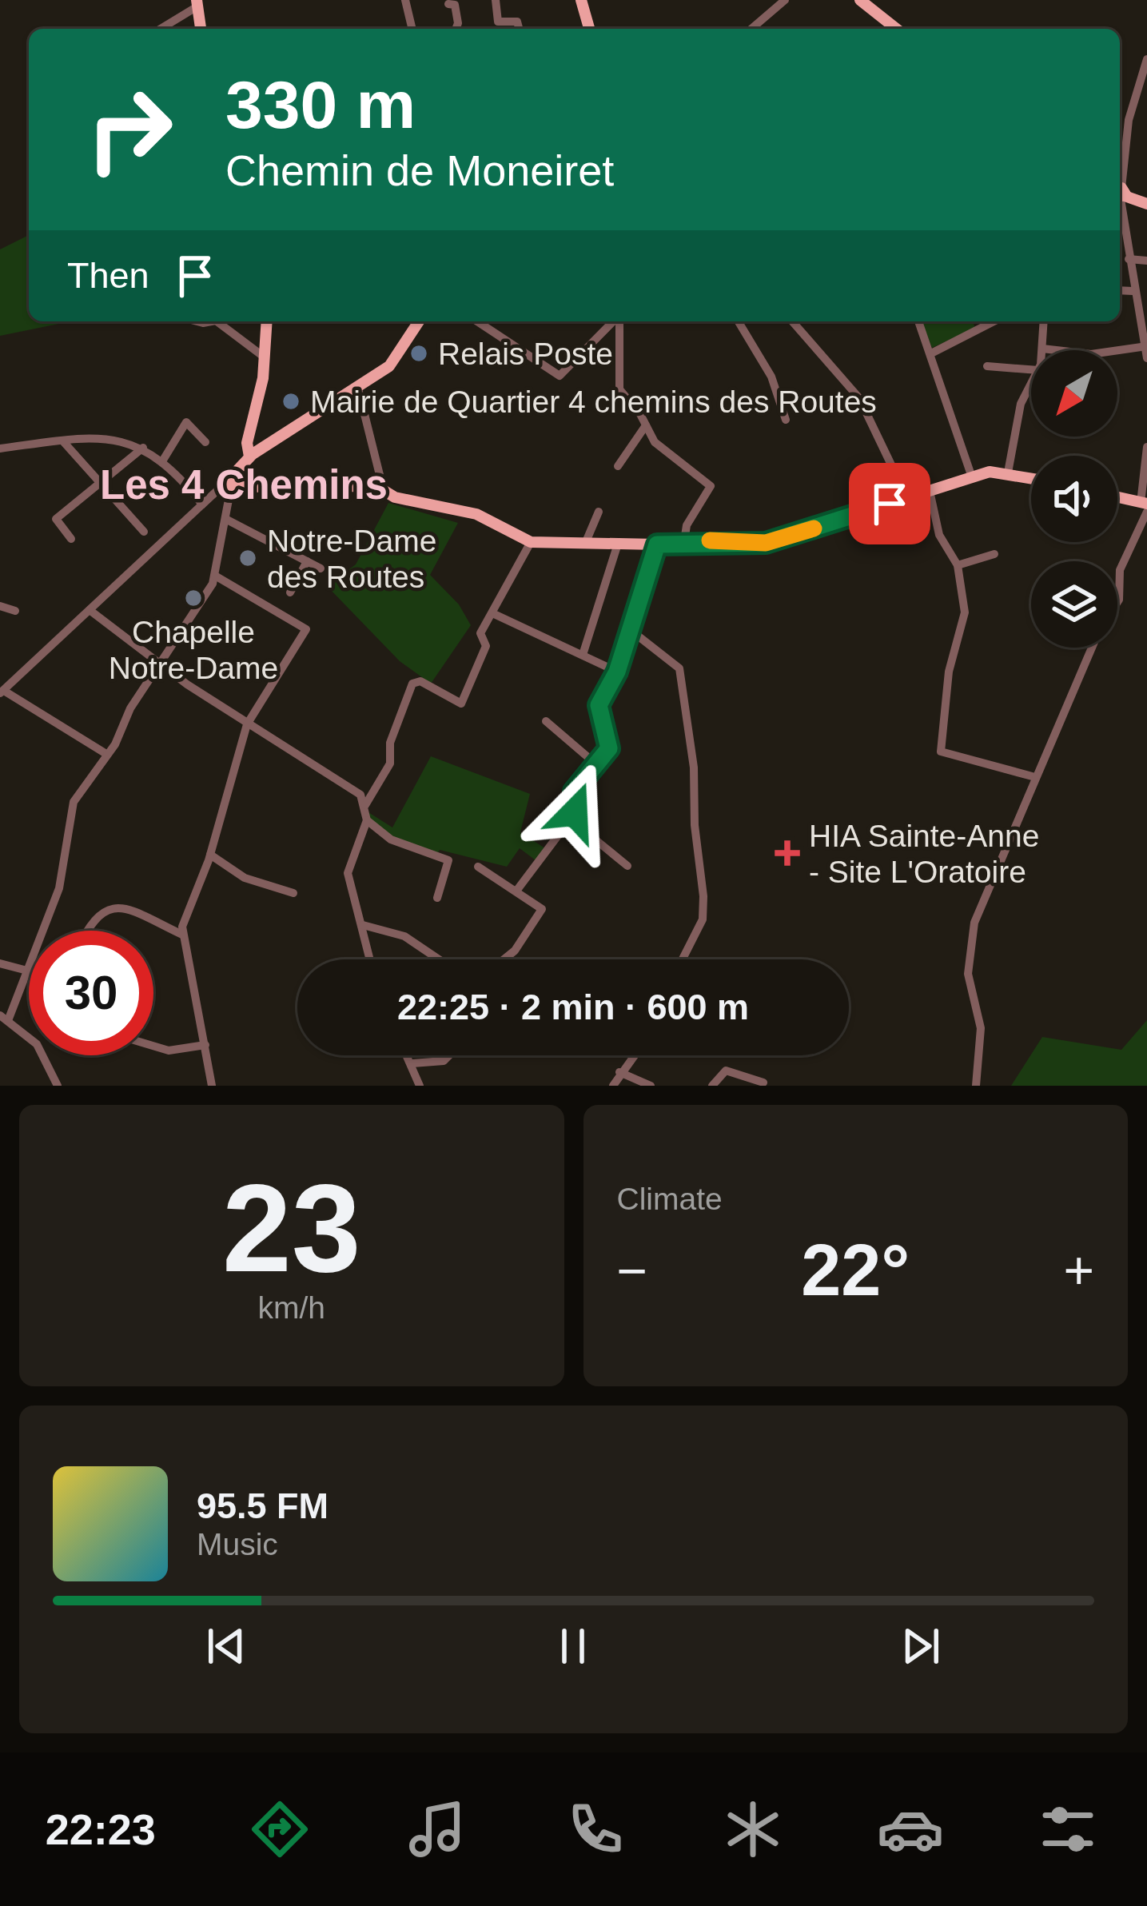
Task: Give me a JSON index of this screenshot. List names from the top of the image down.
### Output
{
  "districts": ["Les 4 Chemins"],
  "places": {
    "other": [
      "Relais Poste",
      "Mairie de Quartier 4 chemins des Routes",
      "Notre-Dame des Routes",
      "Chapelle Notre-Dame"
    ],
    "health": ["HIA Sainte-Anne - Site L'Oratoire"]
  },
  "north": "bottom left",
  "page": {
    "turn": ["330 m", "Chemin de Moneiret"],
    "then": "Then",
    "limit": "30",
    "trip": "22:25 · 2 min · 600 m",
    "tile": [
      ["23", "km/h"],
      "Climate"
    ],
    "heat": ["−", "22°", "+"],
    "song": ["95.5 FM", "Music"],
    "tabs": "22:23"
  }
}
